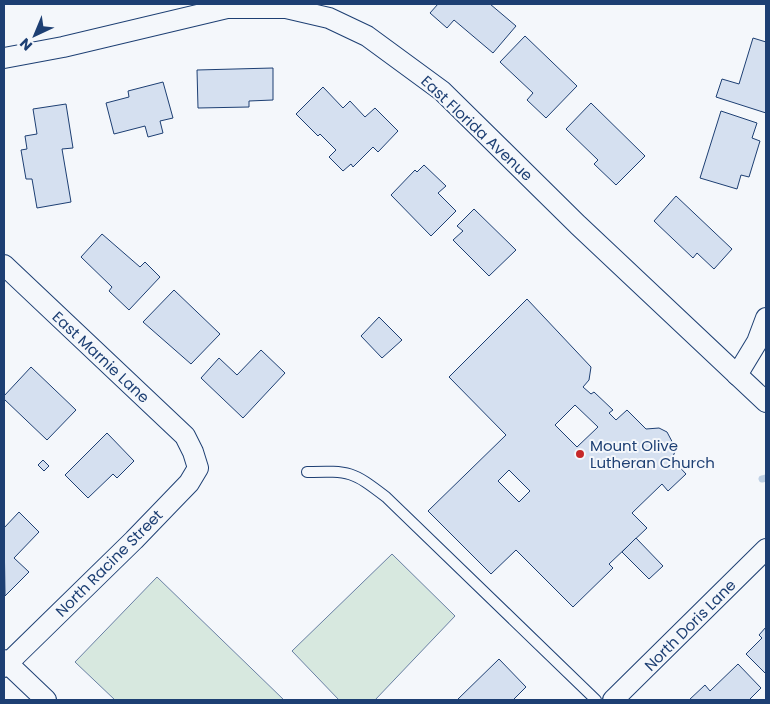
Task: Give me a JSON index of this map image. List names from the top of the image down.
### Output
{
  "streets": {
    "street": [
      "East Florida Avenue",
      "East Marnie Lane",
      "North Racine Street",
      "North Doris Lane"
    ]
  },
  "crossings": [
    ["East Marnie Lane", "North Racine Street"]
  ],
  "places": ["Mount Olive Lutheran Church"],
  "north": "bottom left"
}
